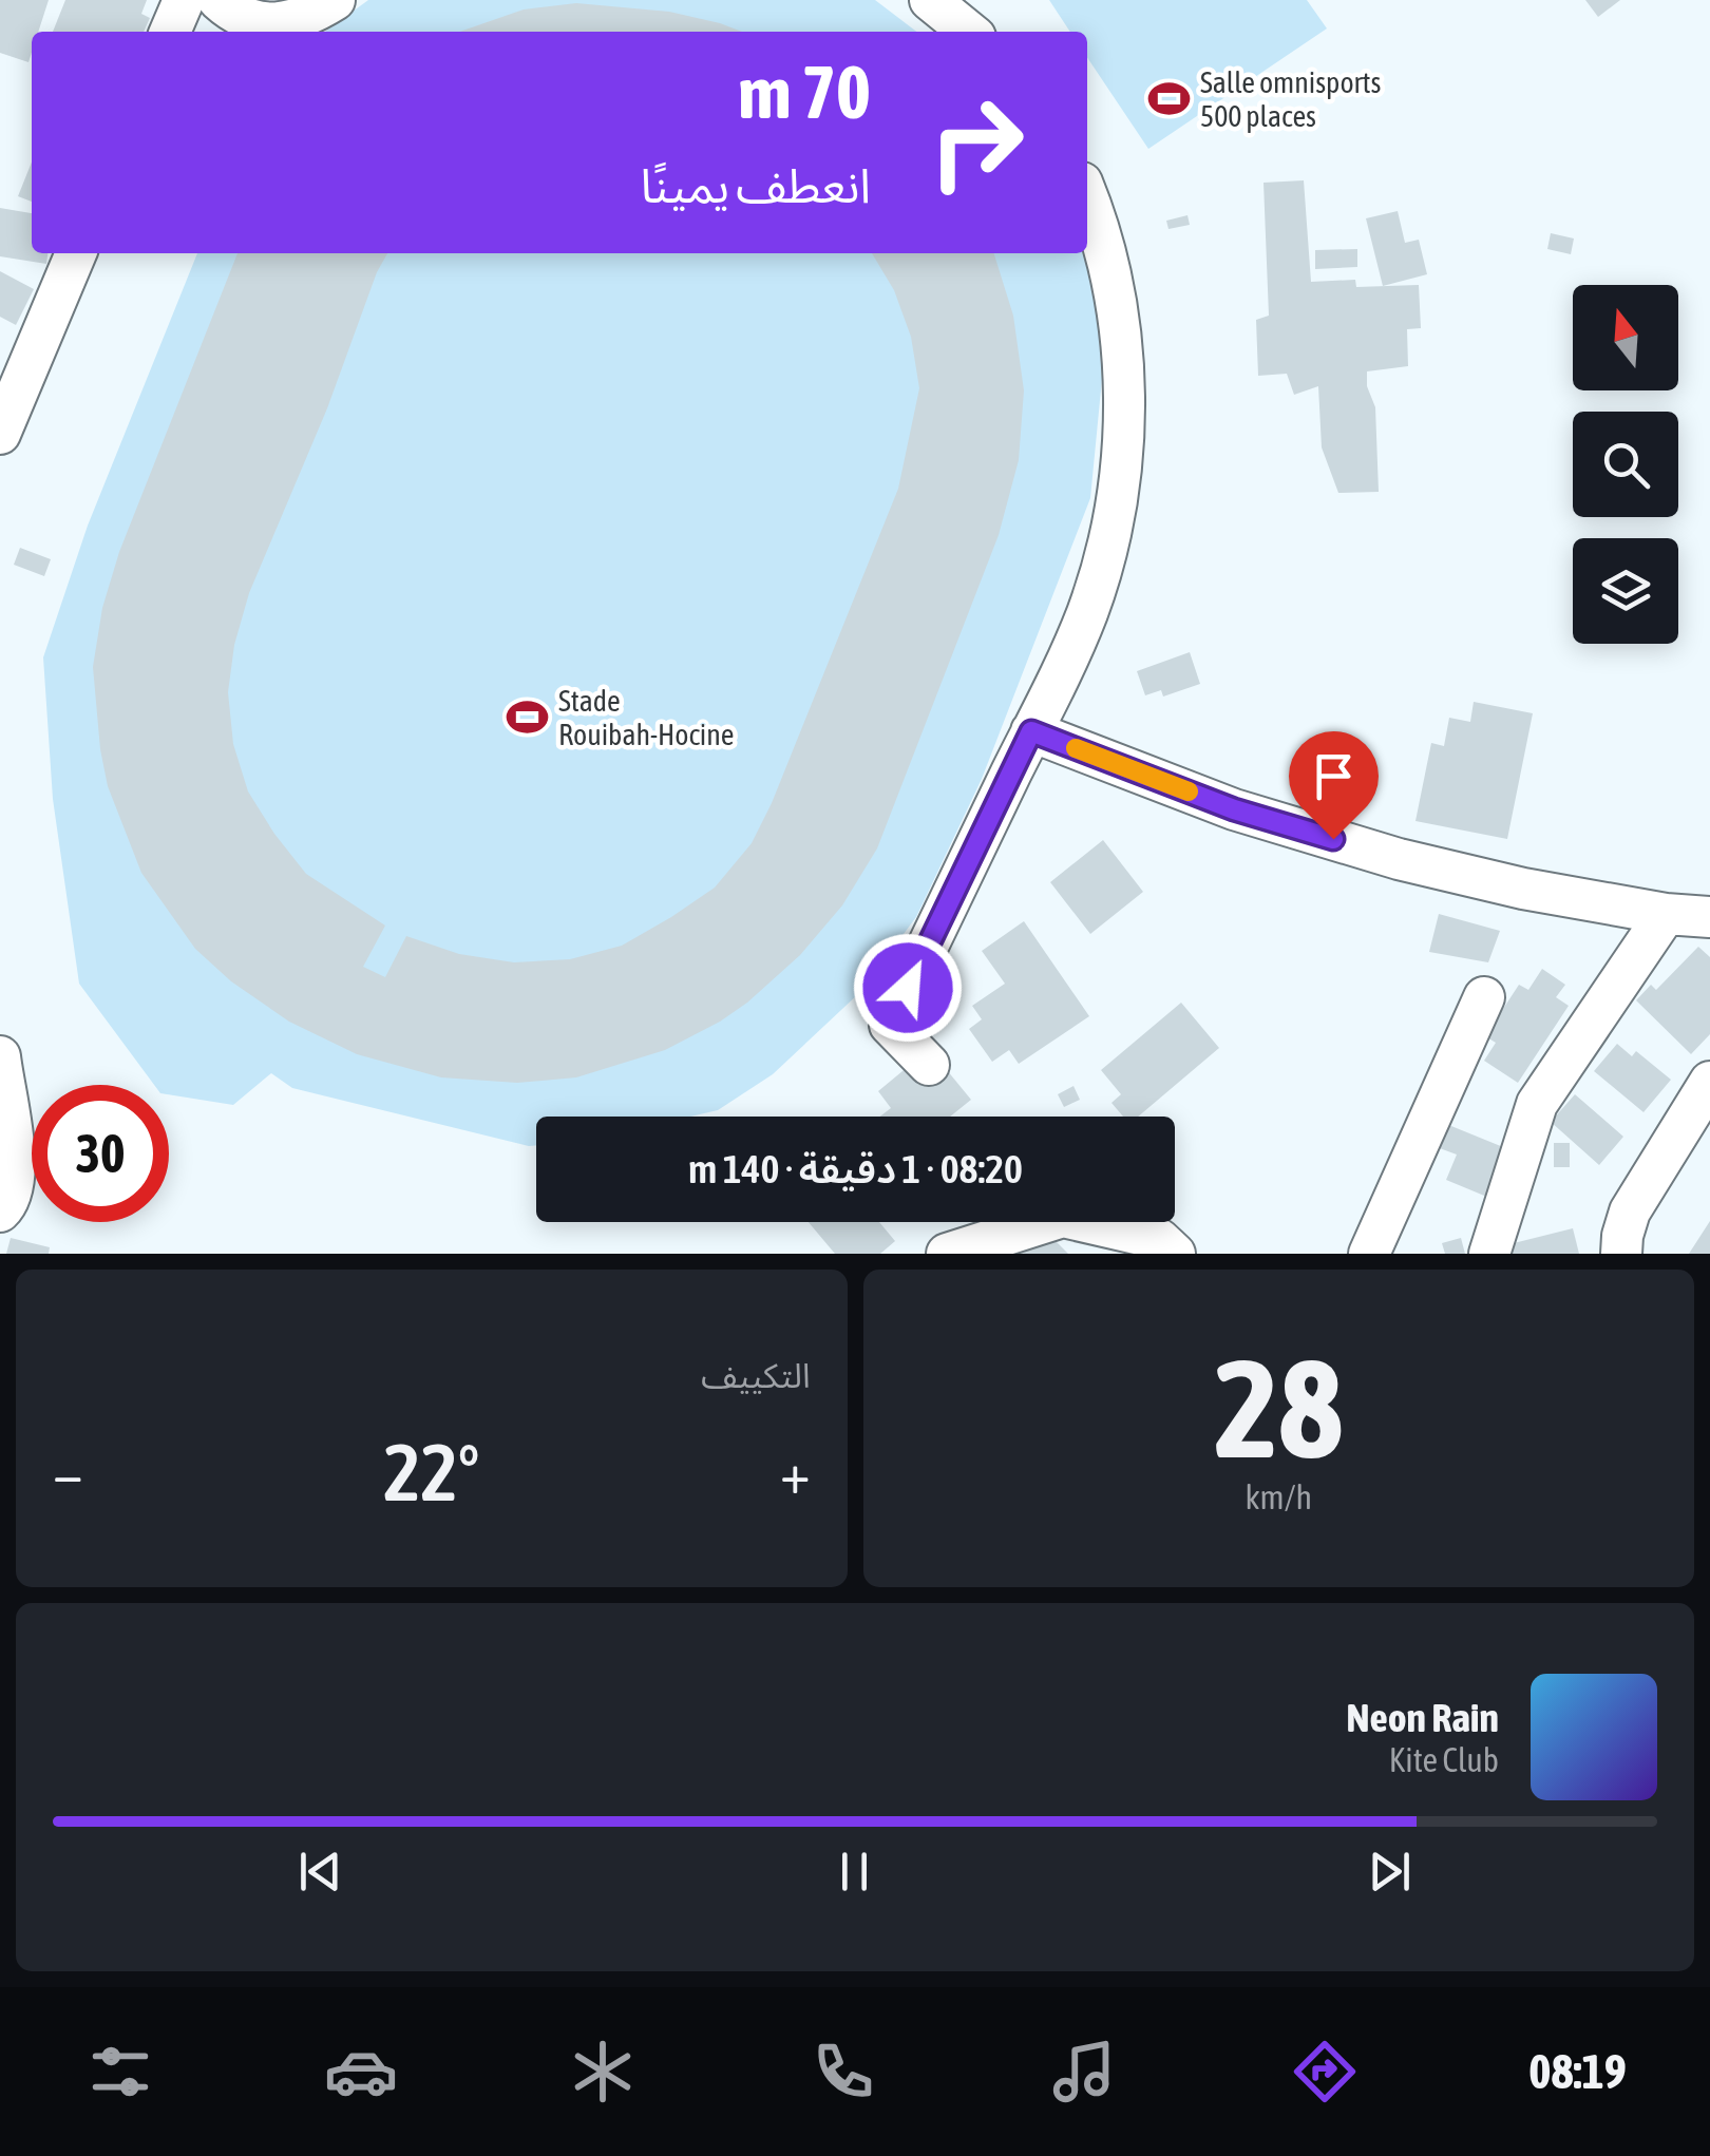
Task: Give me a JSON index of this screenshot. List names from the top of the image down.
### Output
{
  "places": {
    "sports": ["Salle omnisports 500 places", "Stade Rouibah-Hocine"]
  },
  "north": "top",
  "page": {
    "turn": ["70 m", "انعطف يمينًا"],
    "limit": "30",
    "trip": "08:20 · 1 دقيقة · 140 m",
    "tile": [
      ["28", "km/h"],
      "التكييف"
    ],
    "heat": ["−", "22°", "+"],
    "song": ["Neon Rain", "Kite Club"],
    "tabs": "08:19"
  }
}
